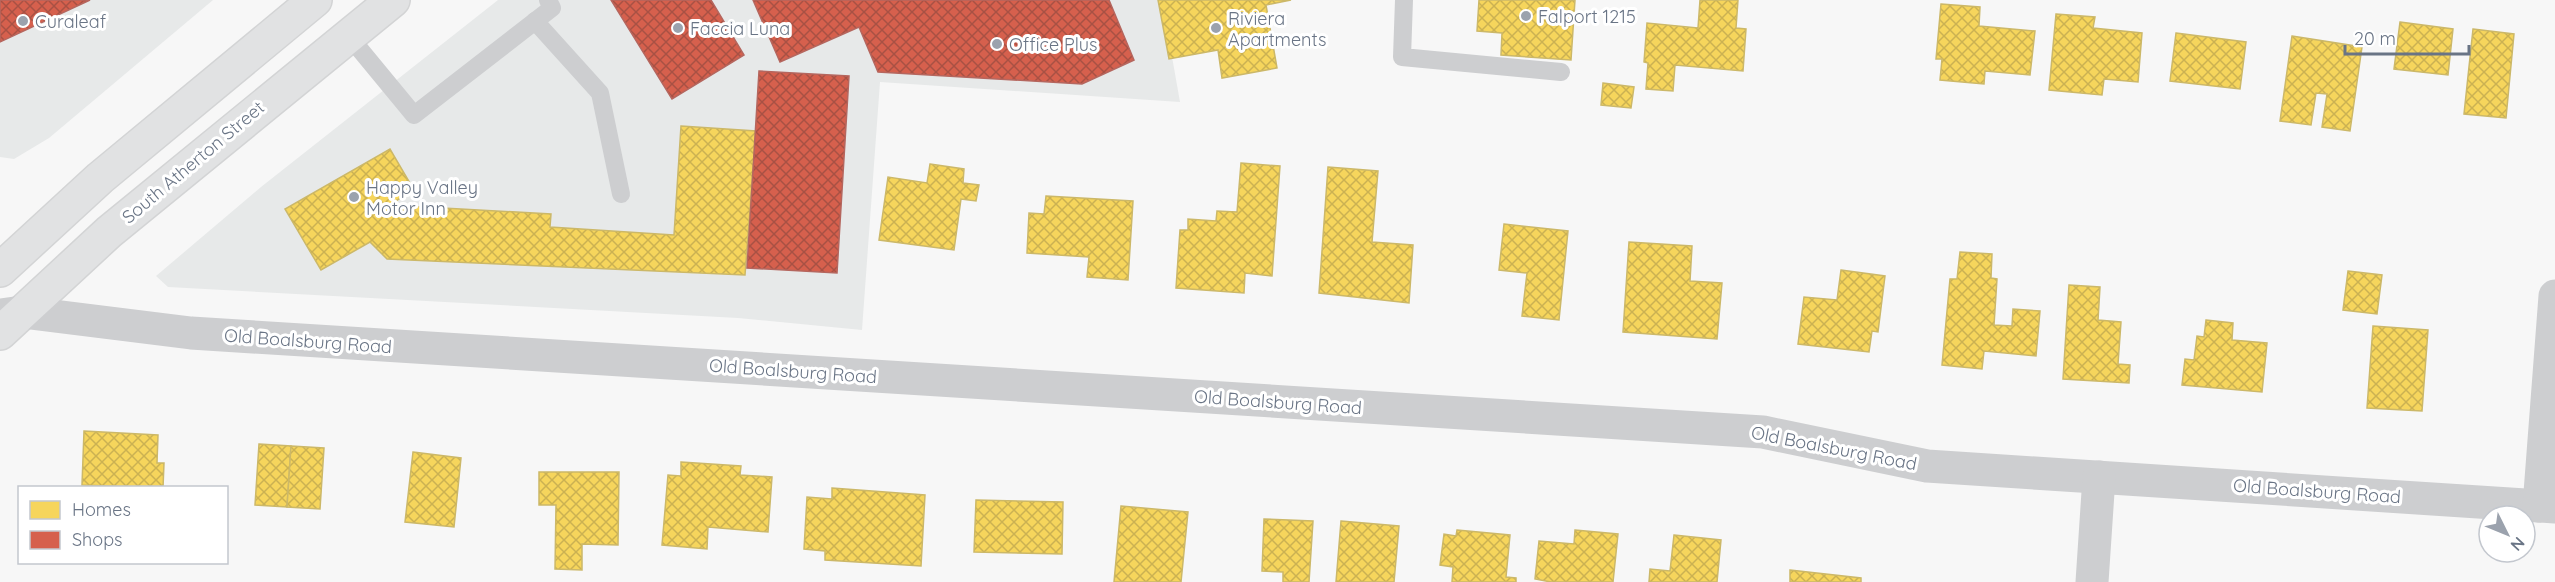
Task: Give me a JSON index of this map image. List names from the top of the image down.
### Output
{
  "streets": {
    "main road": ["South Atherton Street"],
    "street": ["Old Boalsburg Road"]
  },
  "crossings": [
    ["South Atherton Street", "Old Boalsburg Road"]
  ],
  "places": [
    "Falport 1215",
    "Curaleaf",
    "Faccia Luna",
    "Riviera Apartments",
    "Office Plus",
    "Happy Valley Motor Inn"
  ],
  "legend": ["Homes", "Shops"],
  "scale_bar": "20 m",
  "north": "bottom right"
}
